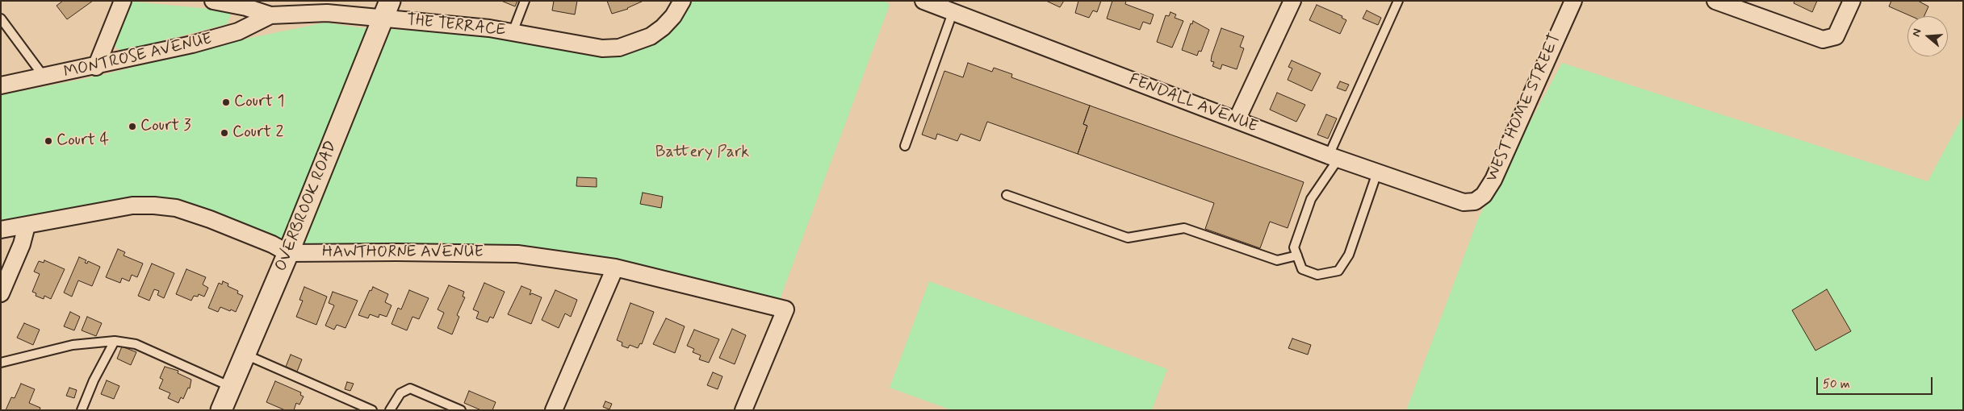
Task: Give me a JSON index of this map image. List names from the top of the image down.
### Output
{
  "streets": {
    "street": [
      "THE TERRACE",
      "MONTROSE AVENUE",
      "FENDALL AVENUE",
      "WEST HOME STREET",
      "OVERBROOK ROAD",
      "HAWTHORNE AVENUE"
    ]
  },
  "crossings": [
    ["THE TERRACE", "MONTROSE AVENUE"],
    ["THE TERRACE", "OVERBROOK ROAD"],
    ["FENDALL AVENUE", "WEST HOME STREET"],
    ["OVERBROOK ROAD", "HAWTHORNE AVENUE"]
  ],
  "parks": ["Battery Park"],
  "places": [
    "Court 1",
    "Court 3",
    "Court 2",
    "Court 4"
  ],
  "scale_bar": "50 m",
  "north": "left"
}
